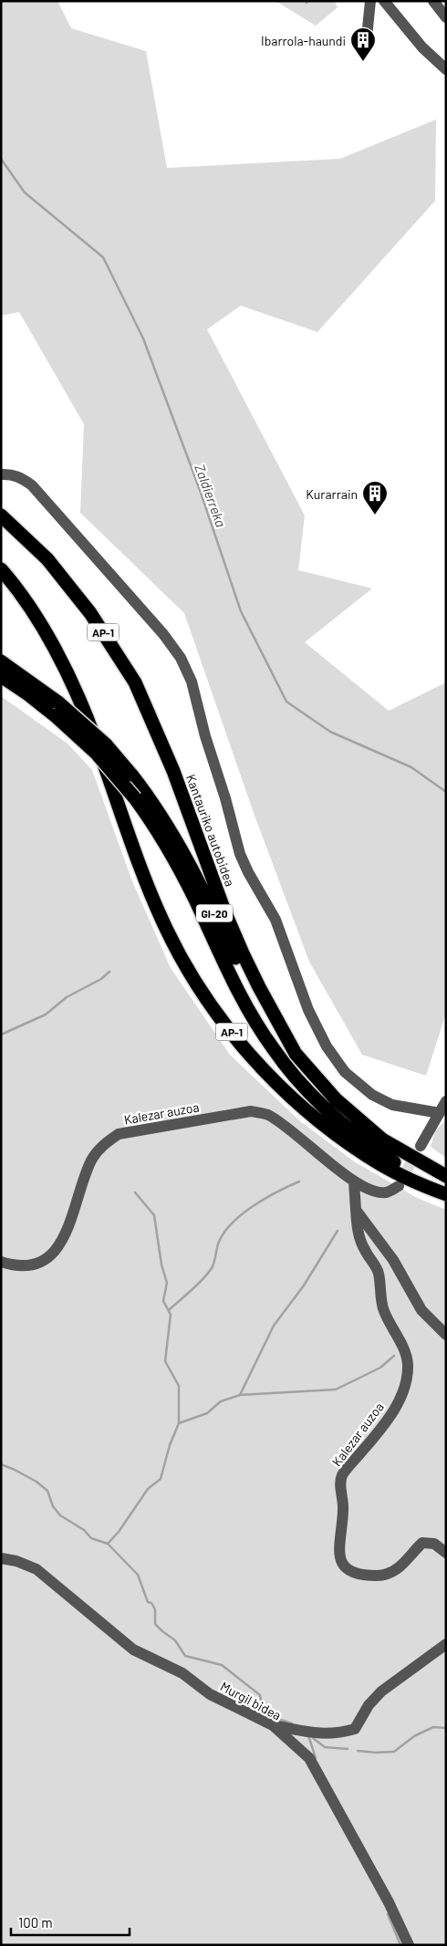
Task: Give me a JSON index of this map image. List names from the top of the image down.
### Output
{
  "streets": {
    "highway": ["AP-1", "Kantauriko autobidea", "GI-20"],
    "street": ["Kalezar auzoa", "Murgil bidea"]
  },
  "crossings": [
    ["AP-1", "GI-20"],
    ["Kantauriko autobidea", "GI-20"]
  ],
  "water": ["Zaldierreka"],
  "places": {
    "building": ["Ibarrola-haundi", "Kurarrain"]
  },
  "scale_bar": "100 m"
}
